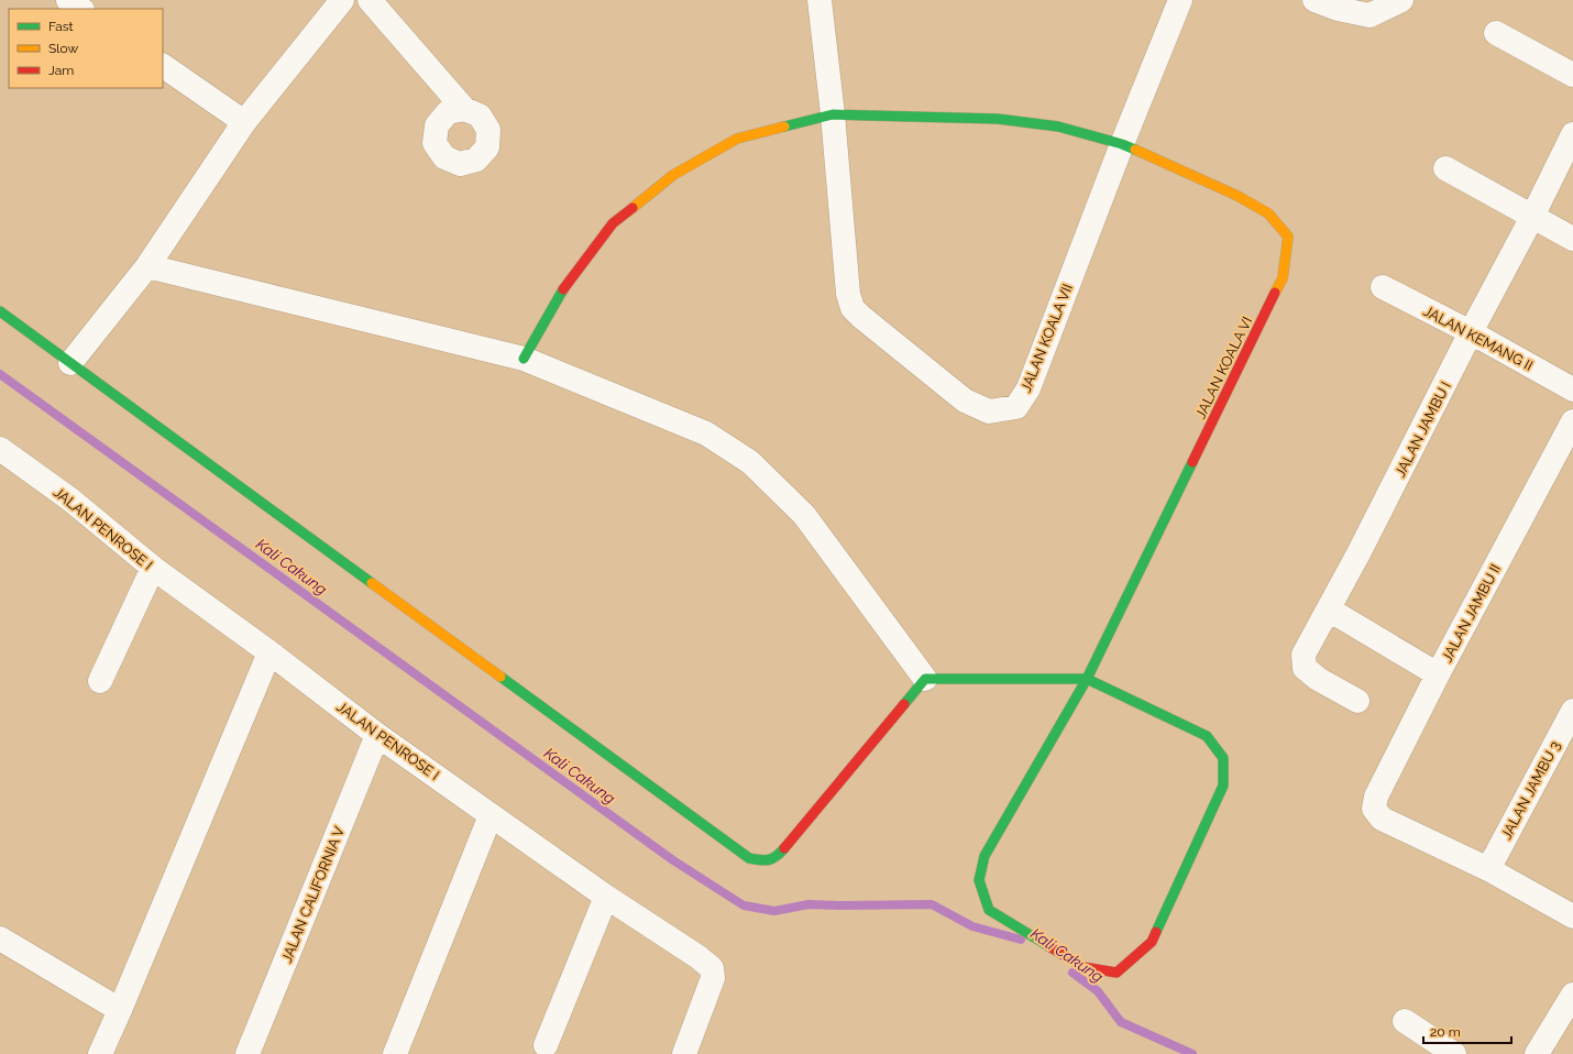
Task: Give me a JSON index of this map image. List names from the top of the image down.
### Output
{
  "streets": {
    "street": [
      "JALAN KOALA VII",
      "JALAN KEMANG II",
      "JALAN KOALA VI",
      "JALAN JAMBU I",
      "JALAN PENROSE I",
      "JALAN JAMBU II",
      "JALAN JAMBU 3",
      "JALAN CALIFORNIA V"
    ]
  },
  "crossings": [
    ["JALAN KOALA VII", "JALAN KOALA VI"],
    ["JALAN KEMANG II", "JALAN JAMBU I"],
    ["JALAN PENROSE I", "JALAN CALIFORNIA V"],
    ["JALAN JAMBU II", "JALAN JAMBU 3"]
  ],
  "water": ["Kali Cakung"],
  "legend": ["Fast", "Slow", "Jam"],
  "scale_bar": "20 m"
}
